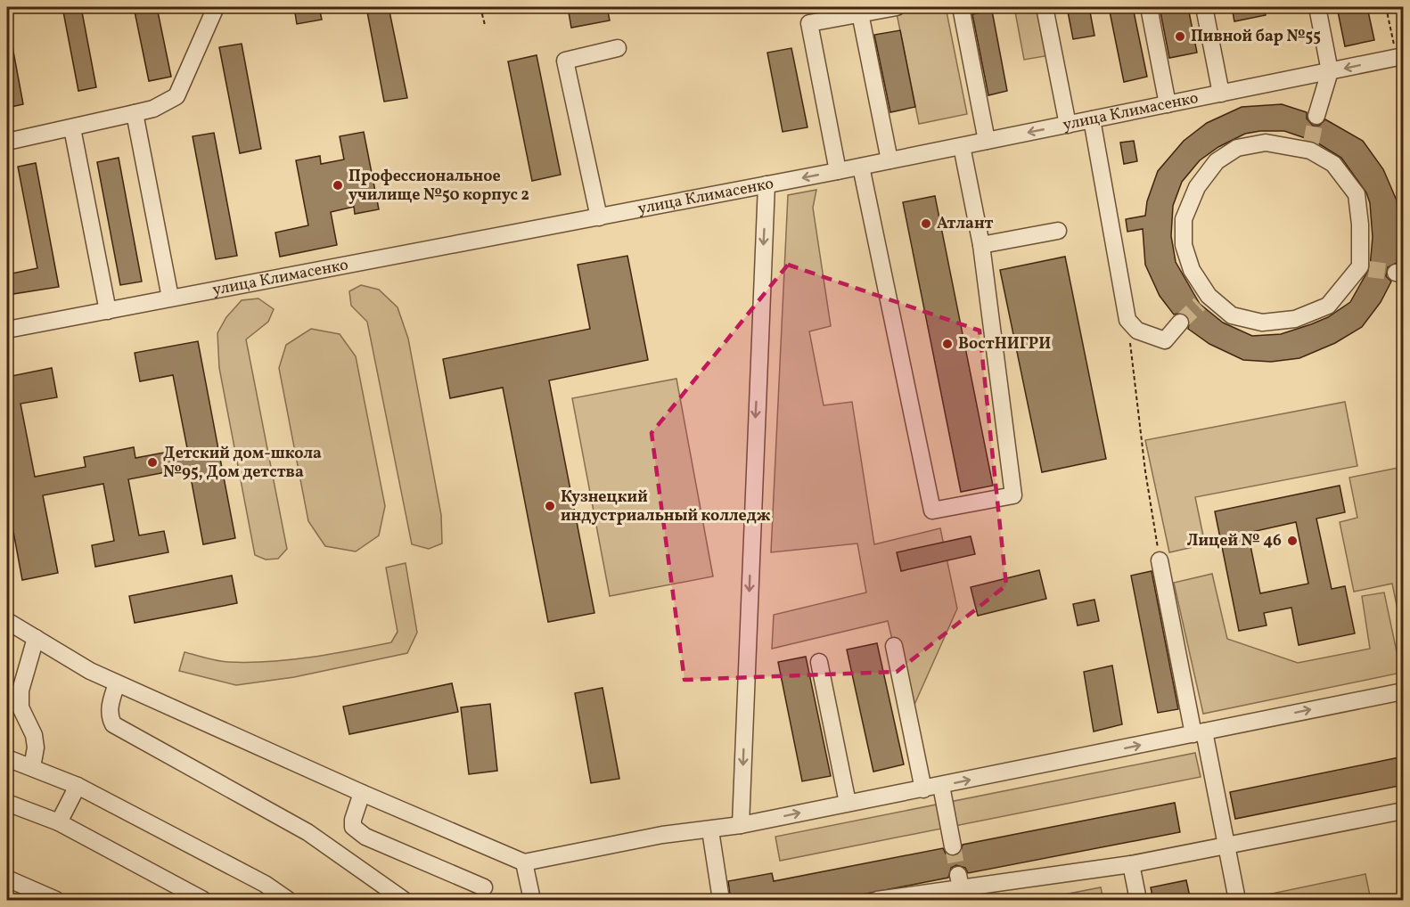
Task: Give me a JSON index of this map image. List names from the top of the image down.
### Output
{
  "streets": {
    "street": ["улица Климасенко"]
  },
  "places": [
    "Пивной бар №55",
    "Профессиональное училище №50 корпус 2",
    "Атлант",
    "ВостНИГРИ",
    "Детский дом-школа №95, Дом детства",
    "Кузнецкий индустриальный колледж",
    "Лицей № 46"
  ]
}
